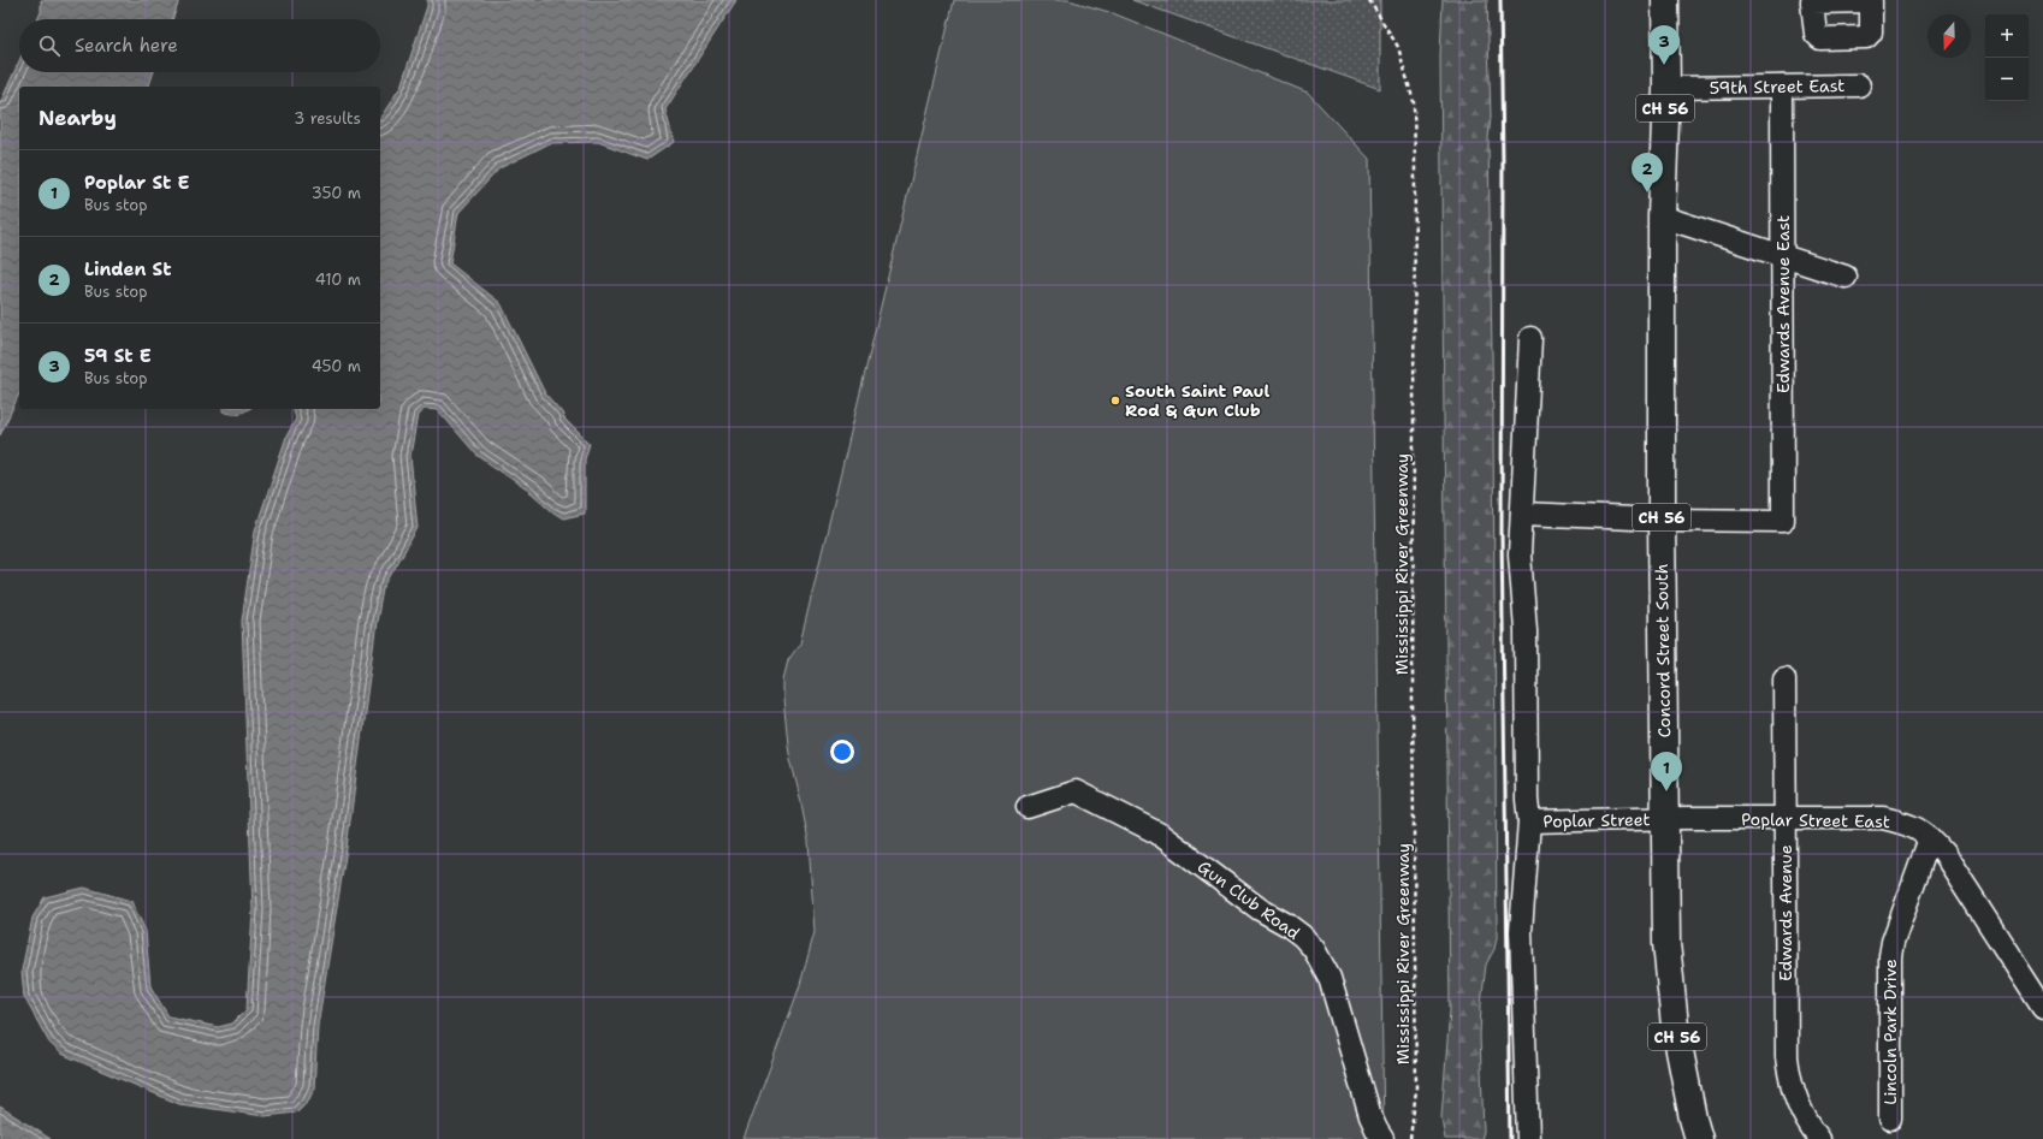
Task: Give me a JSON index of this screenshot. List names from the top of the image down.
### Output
{
  "streets": {
    "main road": ["CH 56", "Concord Street South"],
    "street": [
      "59th Street East",
      "Edwards Avenue East",
      "Poplar Street",
      "Poplar Street East",
      "Gun Club Road",
      "Edwards Avenue",
      "Lincoln Park Drive"
    ],
    "path": ["Mississippi River Greenway"]
  },
  "crossings": [
    ["59th Street East", "CH 56"],
    ["59th Street East", "Edwards Avenue East"],
    ["CH 56", "Concord Street South"],
    ["Edwards Avenue East", "Concord Street South"],
    ["Concord Street South", "Poplar Street"],
    ["Concord Street South", "Poplar Street East"],
    ["Poplar Street", "Poplar Street East"],
    ["Poplar Street East", "Edwards Avenue"],
    ["Poplar Street East", "Lincoln Park Drive"]
  ],
  "places": ["South Saint Paul Rod & Gun Club"],
  "north": "bottom",
  "page": {
    "map_buttons": ["+", "−"],
    "search": "Search here",
    "pins": ["3", "2", "1"],
    "heading": ["Nearby", "3 results"],
    "list": [
      {
        "mark": "1",
        "name": "Poplar St E",
        "note": "Bus stop",
        "value": "350 m"
      },
      {
        "mark": "2",
        "name": "Linden St",
        "note": "Bus stop",
        "value": "410 m"
      },
      {
        "mark": "3",
        "name": "59 St E",
        "note": "Bus stop",
        "value": "450 m"
      }
    ]
  }
}
